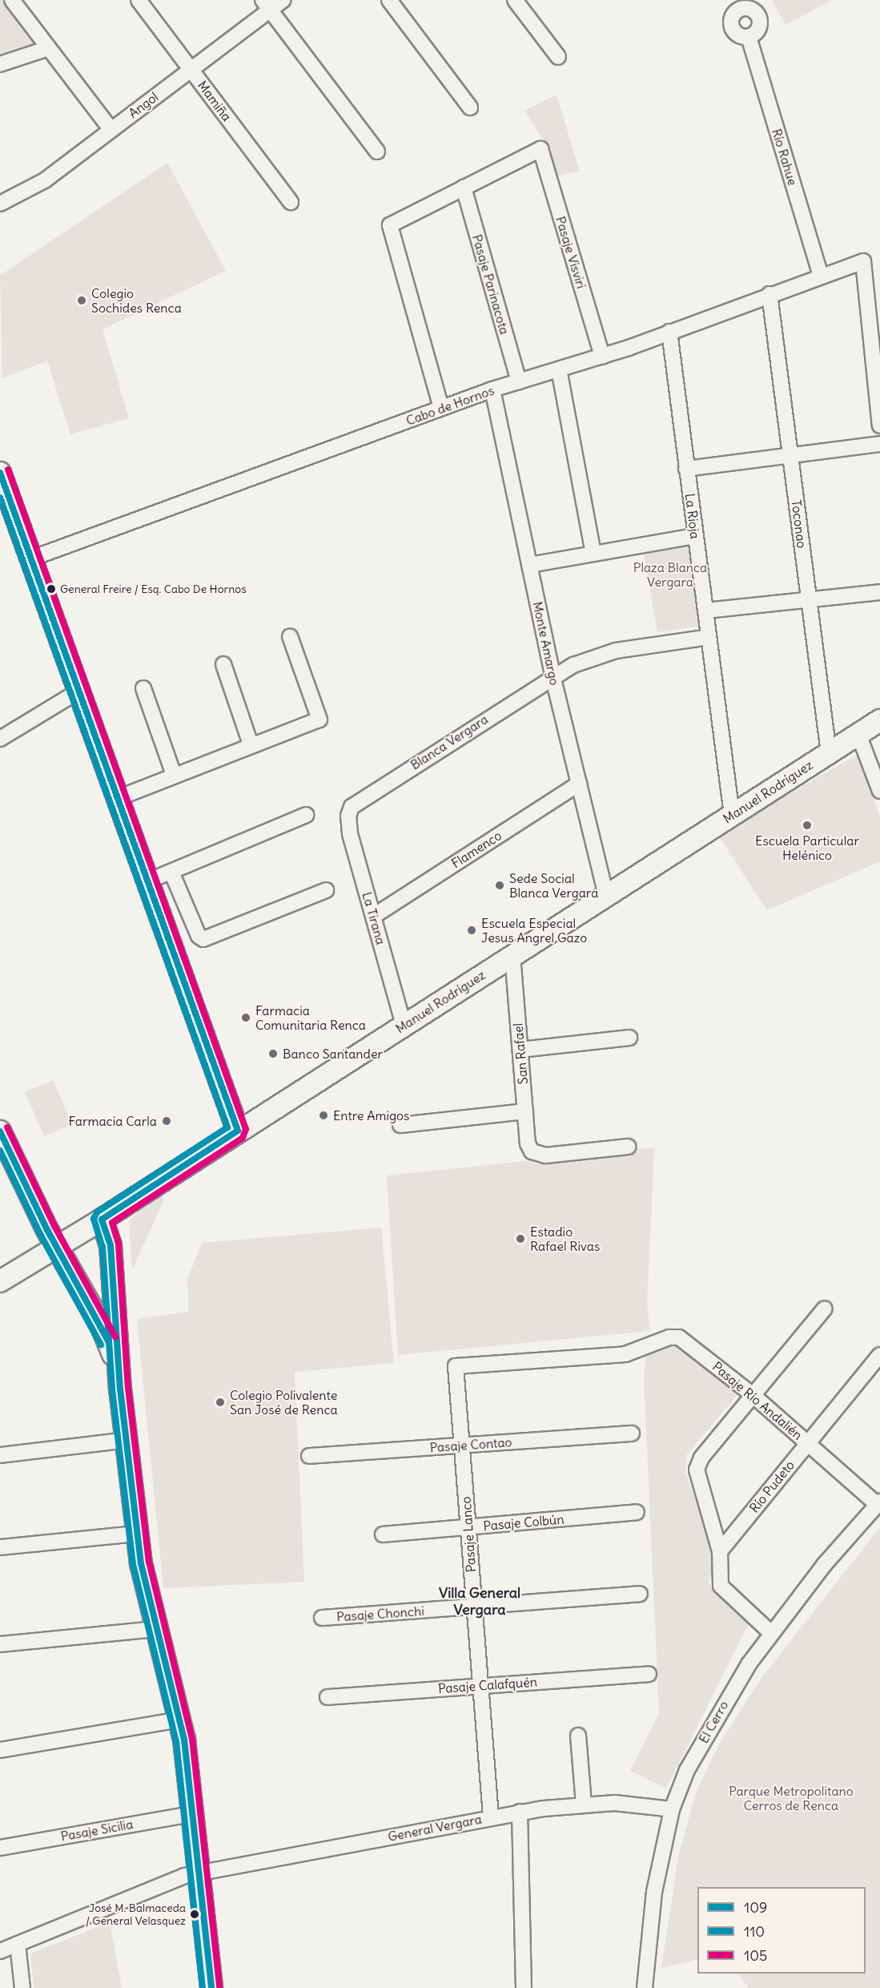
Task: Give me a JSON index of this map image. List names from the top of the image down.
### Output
{
  "streets": {
    "street": [
      "Mamiña",
      "Angol",
      "Río Rahue",
      "Pasaje Visviri",
      "Pasaje Parinacota",
      "Cabo de Hornos",
      "La Rioja",
      "Toconao",
      "Monte Amargo",
      "Blanca Vergara",
      "Manuel Rodríguez",
      "Flamenco",
      "La Tirana",
      "San Rafael",
      "Pasaje Río Andalién",
      "Pasaje Contao",
      "Río Pudeto",
      "Pasaje Colbún",
      "Pasaje Lanco",
      "Pasaje Chonchi",
      "Pasaje Calafquén",
      "El Cerro",
      "General Vergara",
      "Pasaje Sicilia"
    ]
  },
  "crossings": [
    ["Mamiña", "Angol"],
    ["Río Rahue", "Cabo de Hornos"],
    ["Pasaje Visviri", "Pasaje Parinacota"],
    ["Pasaje Visviri", "Cabo de Hornos"],
    ["Pasaje Parinacota", "Cabo de Hornos"],
    ["Cabo de Hornos", "La Rioja"],
    ["Cabo de Hornos", "Toconao"],
    ["Cabo de Hornos", "Monte Amargo"],
    ["La Rioja", "Blanca Vergara"],
    ["La Rioja", "Manuel Rodríguez"],
    ["Toconao", "Manuel Rodríguez"],
    ["Monte Amargo", "Blanca Vergara"],
    ["Monte Amargo", "Manuel Rodríguez"],
    ["Monte Amargo", "Flamenco"],
    ["Blanca Vergara", "La Tirana"],
    ["Manuel Rodríguez", "La Tirana"],
    ["Manuel Rodríguez", "San Rafael"],
    ["Flamenco", "La Tirana"],
    ["Pasaje Río Andalién", "Río Pudeto"],
    ["Pasaje Río Andalién", "Pasaje Lanco"],
    ["Pasaje Río Andalién", "El Cerro"],
    ["Pasaje Contao", "Pasaje Lanco"],
    ["Pasaje Colbún", "Pasaje Lanco"],
    ["Pasaje Lanco", "Pasaje Chonchi"],
    ["Pasaje Lanco", "Pasaje Calafquén"],
    ["Pasaje Lanco", "General Vergara"],
    ["El Cerro", "General Vergara"]
  ],
  "districts": ["Villa General Vergara"],
  "parks": ["Plaza Blanca Vergara", "Parque Metropolitano Cerros de Renca"],
  "places": [
    "Colegio Sochides Renca",
    "General Freire / Esq. Cabo De Hornos",
    "Escuela Particular Helénico",
    "Sede Social Blanca Vergara",
    "Escuela Especial Jesus Angrel Gazo",
    "Farmacia Comunitaria Renca",
    "Banco Santander",
    "Entre Amigos",
    "Farmacia Carla",
    "Estadio Rafael Rivas",
    "Colegio Polivalente San José de Renca",
    "José M. Balmaceda / General Velasquez"
  ],
  "lines": ["transit line 105", "transit line 109", "transit line 110"],
  "legend": ["109", "110", "105"]
}
